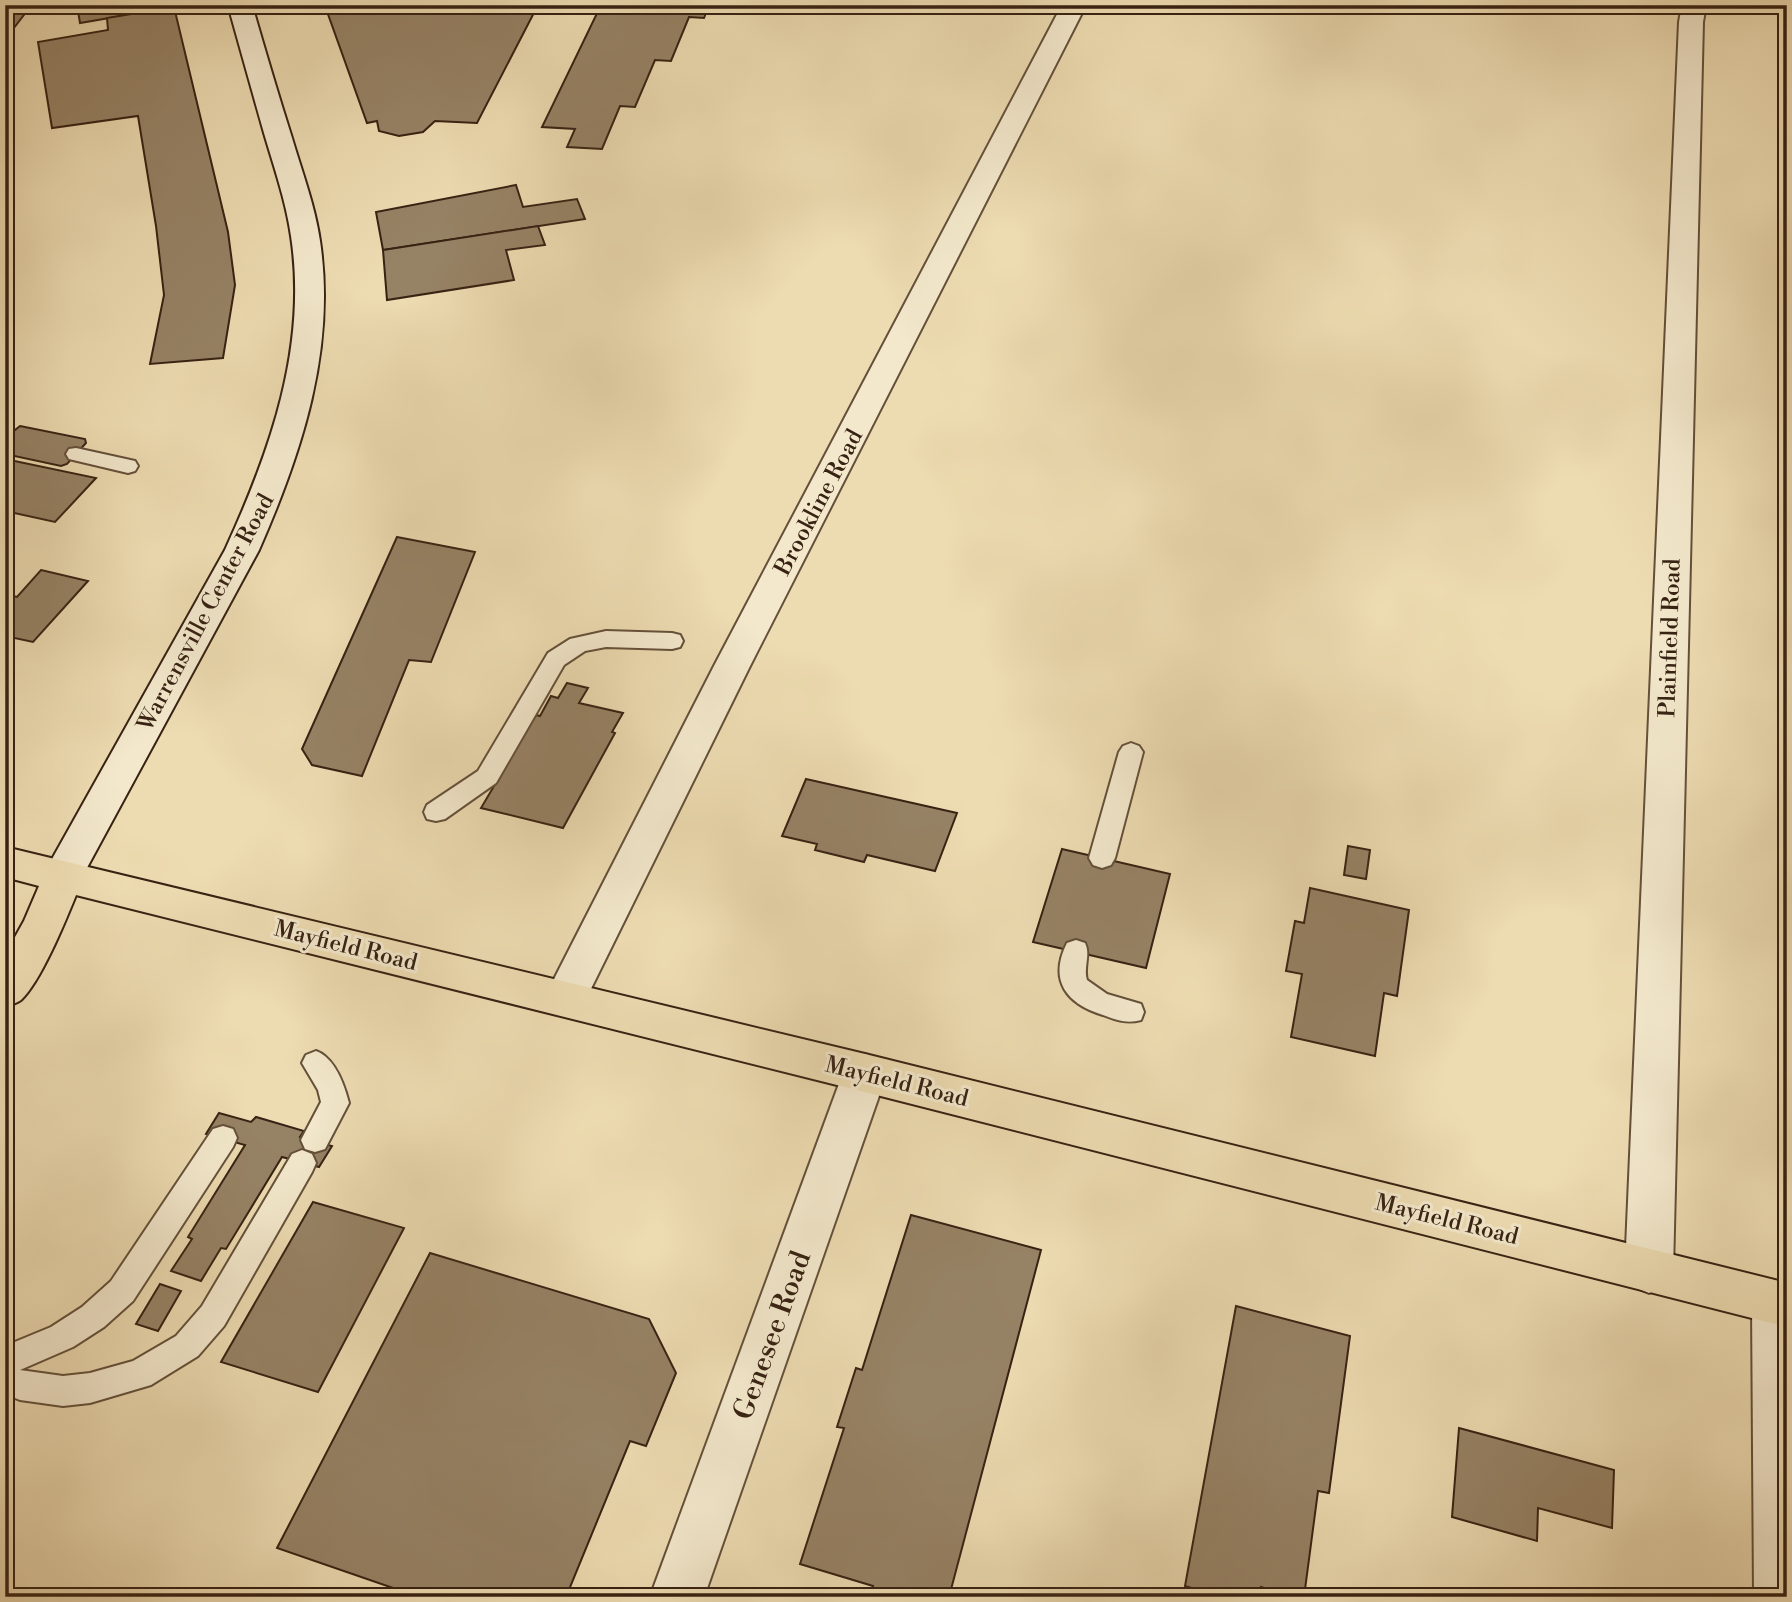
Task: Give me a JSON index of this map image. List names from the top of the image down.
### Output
{
  "streets": {
    "main road": ["Warrensville Center Road", "Mayfield Road"],
    "street": ["Brookline Road", "Plainfield Road", "Genesee Road"]
  },
  "crossings": [
    ["Brookline Road", "Mayfield Road"],
    ["Warrensville Center Road", "Mayfield Road"],
    ["Plainfield Road", "Mayfield Road"],
    ["Mayfield Road", "Genesee Road"]
  ]
}
